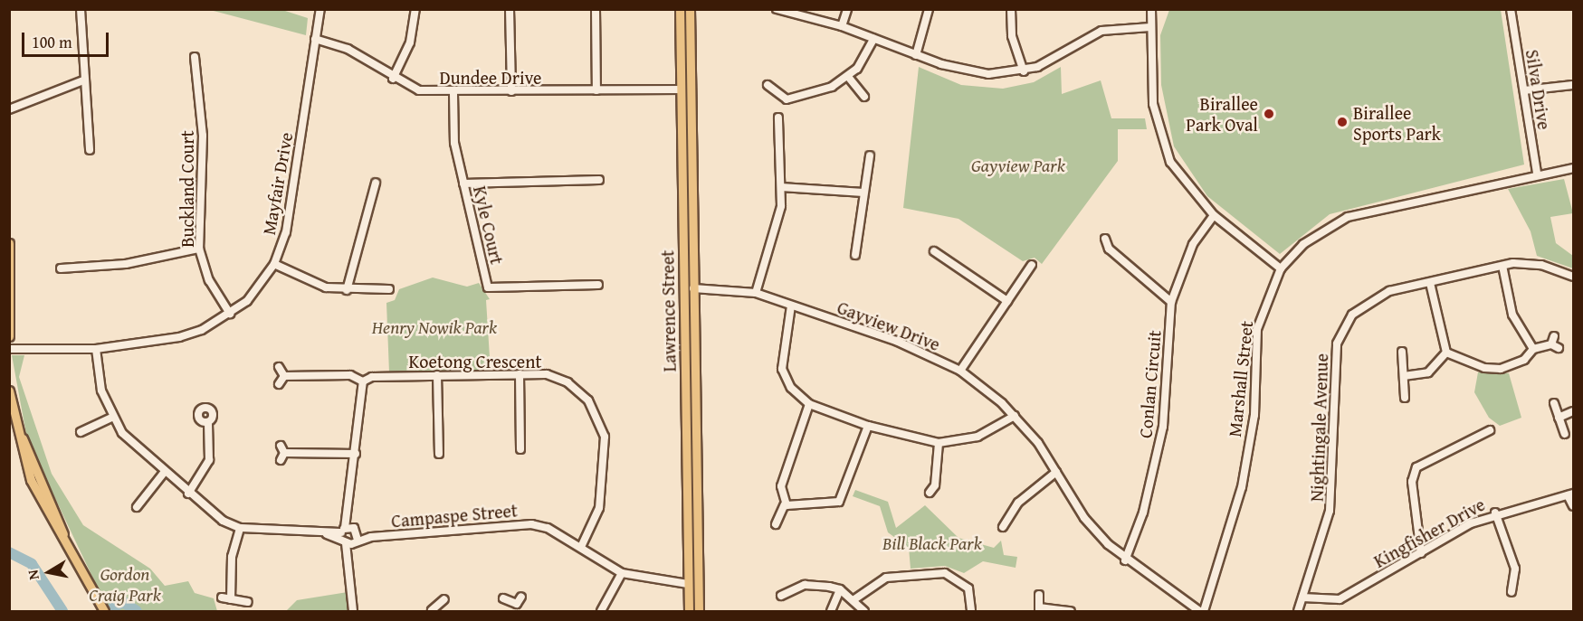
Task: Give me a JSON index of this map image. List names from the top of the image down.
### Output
{
  "streets": {
    "main road": ["Lawrence Street"],
    "street": [
      "Dundee Drive",
      "Silva Drive",
      "Mayfair Drive",
      "Buckland Court",
      "Kyle Court",
      "Gayview Drive",
      "Koetong Crescent",
      "Marshall Street",
      "Conlan Circuit",
      "Nightingale Avenue",
      "Campaspe Street",
      "Kingfisher Drive"
    ]
  },
  "crossings": [
    ["Dundee Drive", "Mayfair Drive"],
    ["Dundee Drive", "Kyle Court"],
    ["Dundee Drive", "Lawrence Street"],
    ["Silva Drive", "Marshall Street"],
    ["Mayfair Drive", "Buckland Court"],
    ["Mayfair Drive", "Campaspe Street"],
    ["Lawrence Street", "Gayview Drive"],
    ["Lawrence Street", "Campaspe Street"],
    ["Gayview Drive", "Marshall Street"],
    ["Gayview Drive", "Conlan Circuit"],
    ["Koetong Crescent", "Campaspe Street"],
    ["Nightingale Avenue", "Kingfisher Drive"]
  ],
  "parks": [
    "Gayview Park",
    "Henry Nowik Park",
    "Bill Black Park",
    "Gordon Craig Park"
  ],
  "places": ["Birallee Park Oval", "Birallee Sports Park"],
  "scale_bar": "100 m",
  "north": "left"
}
